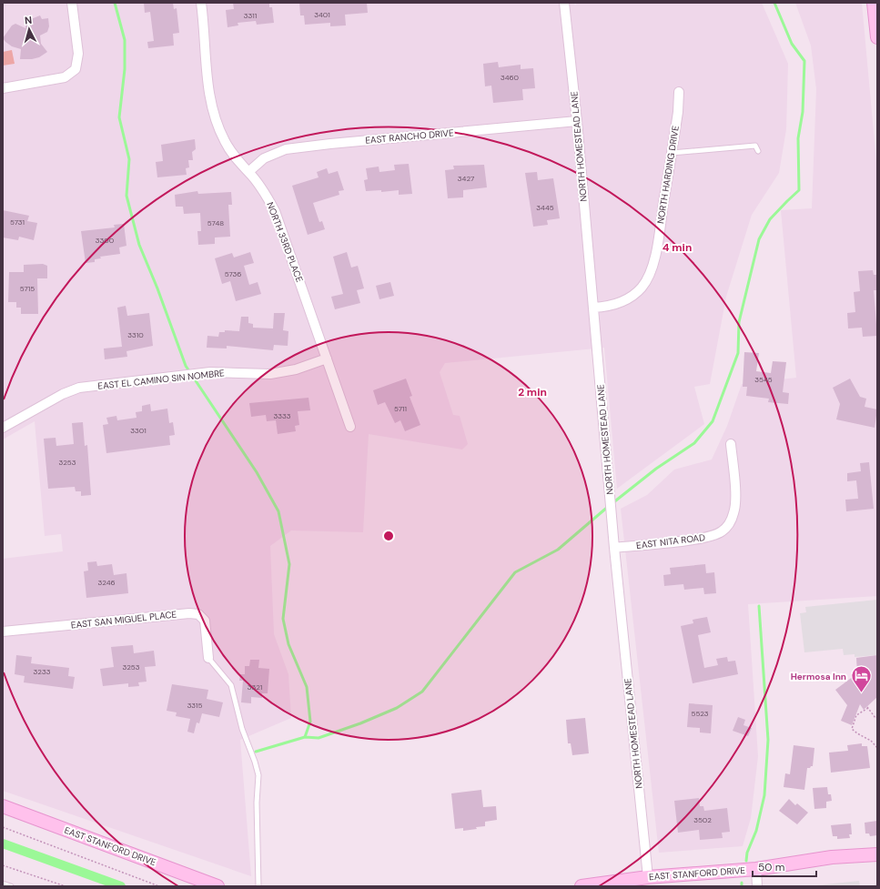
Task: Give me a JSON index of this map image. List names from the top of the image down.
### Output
{
  "streets": {
    "street": [
      "EAST RANCHO DRIVE",
      "NORTH HOMESTEAD LANE",
      "NORTH HARDING DRIVE",
      "NORTH 33RD PLACE",
      "EAST EL CAMINO SIN NOMBRE",
      "EAST NITA ROAD",
      "EAST SAN MIGUEL PLACE",
      "EAST STANFORD DRIVE"
    ]
  },
  "crossings": [
    ["EAST RANCHO DRIVE", "NORTH HOMESTEAD LANE"],
    ["EAST RANCHO DRIVE", "NORTH 33RD PLACE"],
    ["NORTH HOMESTEAD LANE", "NORTH HARDING DRIVE"],
    ["NORTH HOMESTEAD LANE", "EAST NITA ROAD"],
    ["NORTH HOMESTEAD LANE", "EAST STANFORD DRIVE"],
    ["NORTH 33RD PLACE", "EAST EL CAMINO SIN NOMBRE"]
  ],
  "places": {
    "hotel": ["Hermosa Inn"]
  },
  "house_numbers": [
    "3401",
    "3311",
    "3460",
    "3427",
    "3445",
    "5731",
    "5748",
    "3300",
    "5736",
    "5715",
    "3310",
    "3545",
    "5711",
    "3333",
    "3301",
    "3253",
    "3246",
    "3253",
    "3233",
    "3321",
    "3315",
    "5523",
    "3502"
  ],
  "scale_bar": "50 m",
  "north": "top",
  "rings": ["4 min", "2 min"]
}
